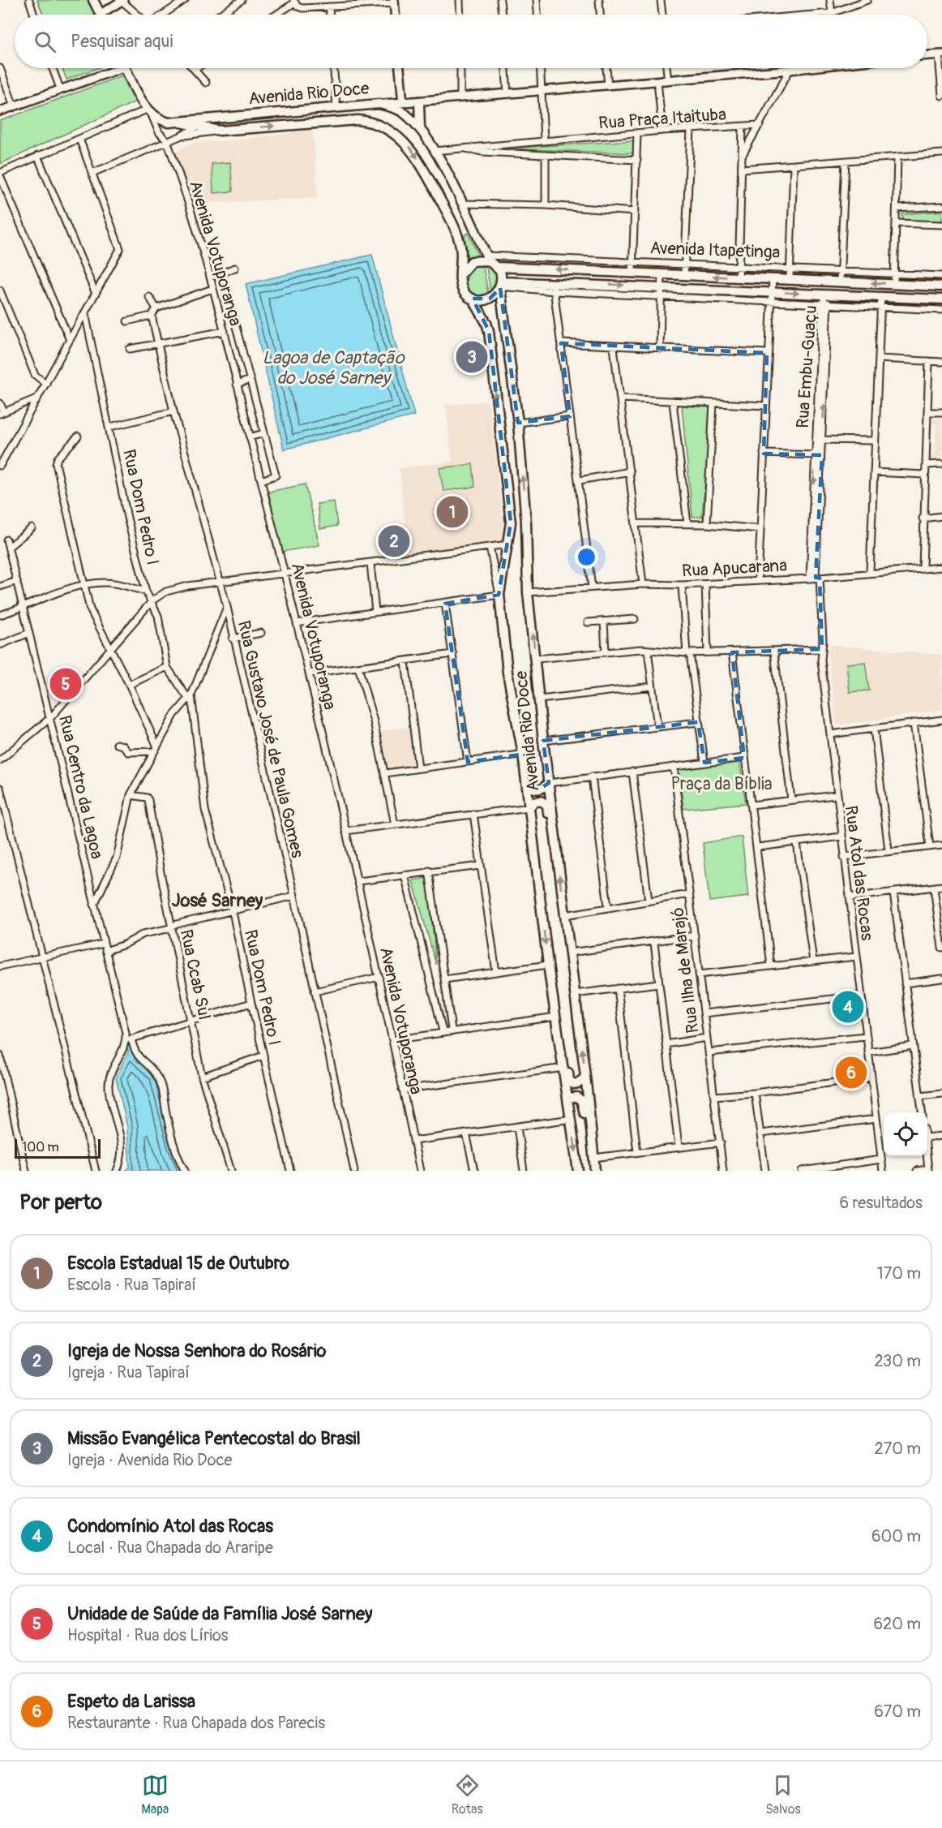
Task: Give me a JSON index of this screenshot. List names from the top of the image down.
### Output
{
  "streets": {
    "main road": ["Avenida Rio Doce", "Avenida Itapetinga"],
    "street": [
      "Rua Praça Itaituba",
      "Avenida Votuporanga",
      "Rua Embu-Guaçu",
      "Rua Dom Pedro I",
      "Rua Apucarana",
      "Rua Gustavo José de Paula Gomes",
      "Rua Centro da Lagoa",
      "Rua Atol das Rocas",
      "Rua Ilha de Marajó",
      "Rua Ccab Sul"
    ]
  },
  "crossings": [
    ["Avenida Rio Doce", "Rua Praça Itaituba"],
    ["Avenida Rio Doce", "Avenida Itapetinga"],
    ["Avenida Rio Doce", "Avenida Votuporanga"],
    ["Avenida Rio Doce", "Rua Apucarana"],
    ["Rua Praça Itaituba", "Avenida Itapetinga"],
    ["Rua Embu-Guaçu", "Rua Apucarana"],
    ["Rua Embu-Guaçu", "Rua Atol das Rocas"],
    ["Rua Apucarana", "Rua Atol das Rocas"]
  ],
  "districts": ["José Sarney"],
  "water": ["Lagoa de Captação do José Sarney"],
  "parks": ["Praça da Bíblia"],
  "scale_bar": "100 m",
  "page": {
    "search": "Pesquisar aqui",
    "pins": [
      "3",
      "1",
      "2",
      "5",
      "4",
      "6"
    ],
    "scale": "100 m",
    "heading": ["Por perto", "6 resultados"],
    "list": [
      {
        "mark": "1",
        "name": "Escola Estadual 15 de Outubro",
        "note": "Escola · Rua Tapiraí",
        "value": "170 m"
      },
      {
        "mark": "2",
        "name": "Igreja de Nossa Senhora do Rosário",
        "note": "Igreja · Rua Tapiraí",
        "value": "230 m"
      },
      {
        "mark": "3",
        "name": "Missão Evangélica Pentecostal do Brasil",
        "note": "Igreja · Avenida Rio Doce",
        "value": "270 m"
      },
      {
        "mark": "4",
        "name": "Condomínio Atol das Rocas",
        "note": "Local · Rua Chapada do Araripe",
        "value": "600 m"
      },
      {
        "mark": "5",
        "name": "Unidade de Saúde da Família José Sarney",
        "note": "Hospital · Rua dos Lírios",
        "value": "620 m"
      },
      {
        "mark": "6",
        "name": "Espeto da Larissa",
        "note": "Restaurante · Rua Chapada dos Parecis",
        "value": "670 m"
      }
    ],
    "nav": ["Mapa", "Rotas", "Salvos"]
  }
}
